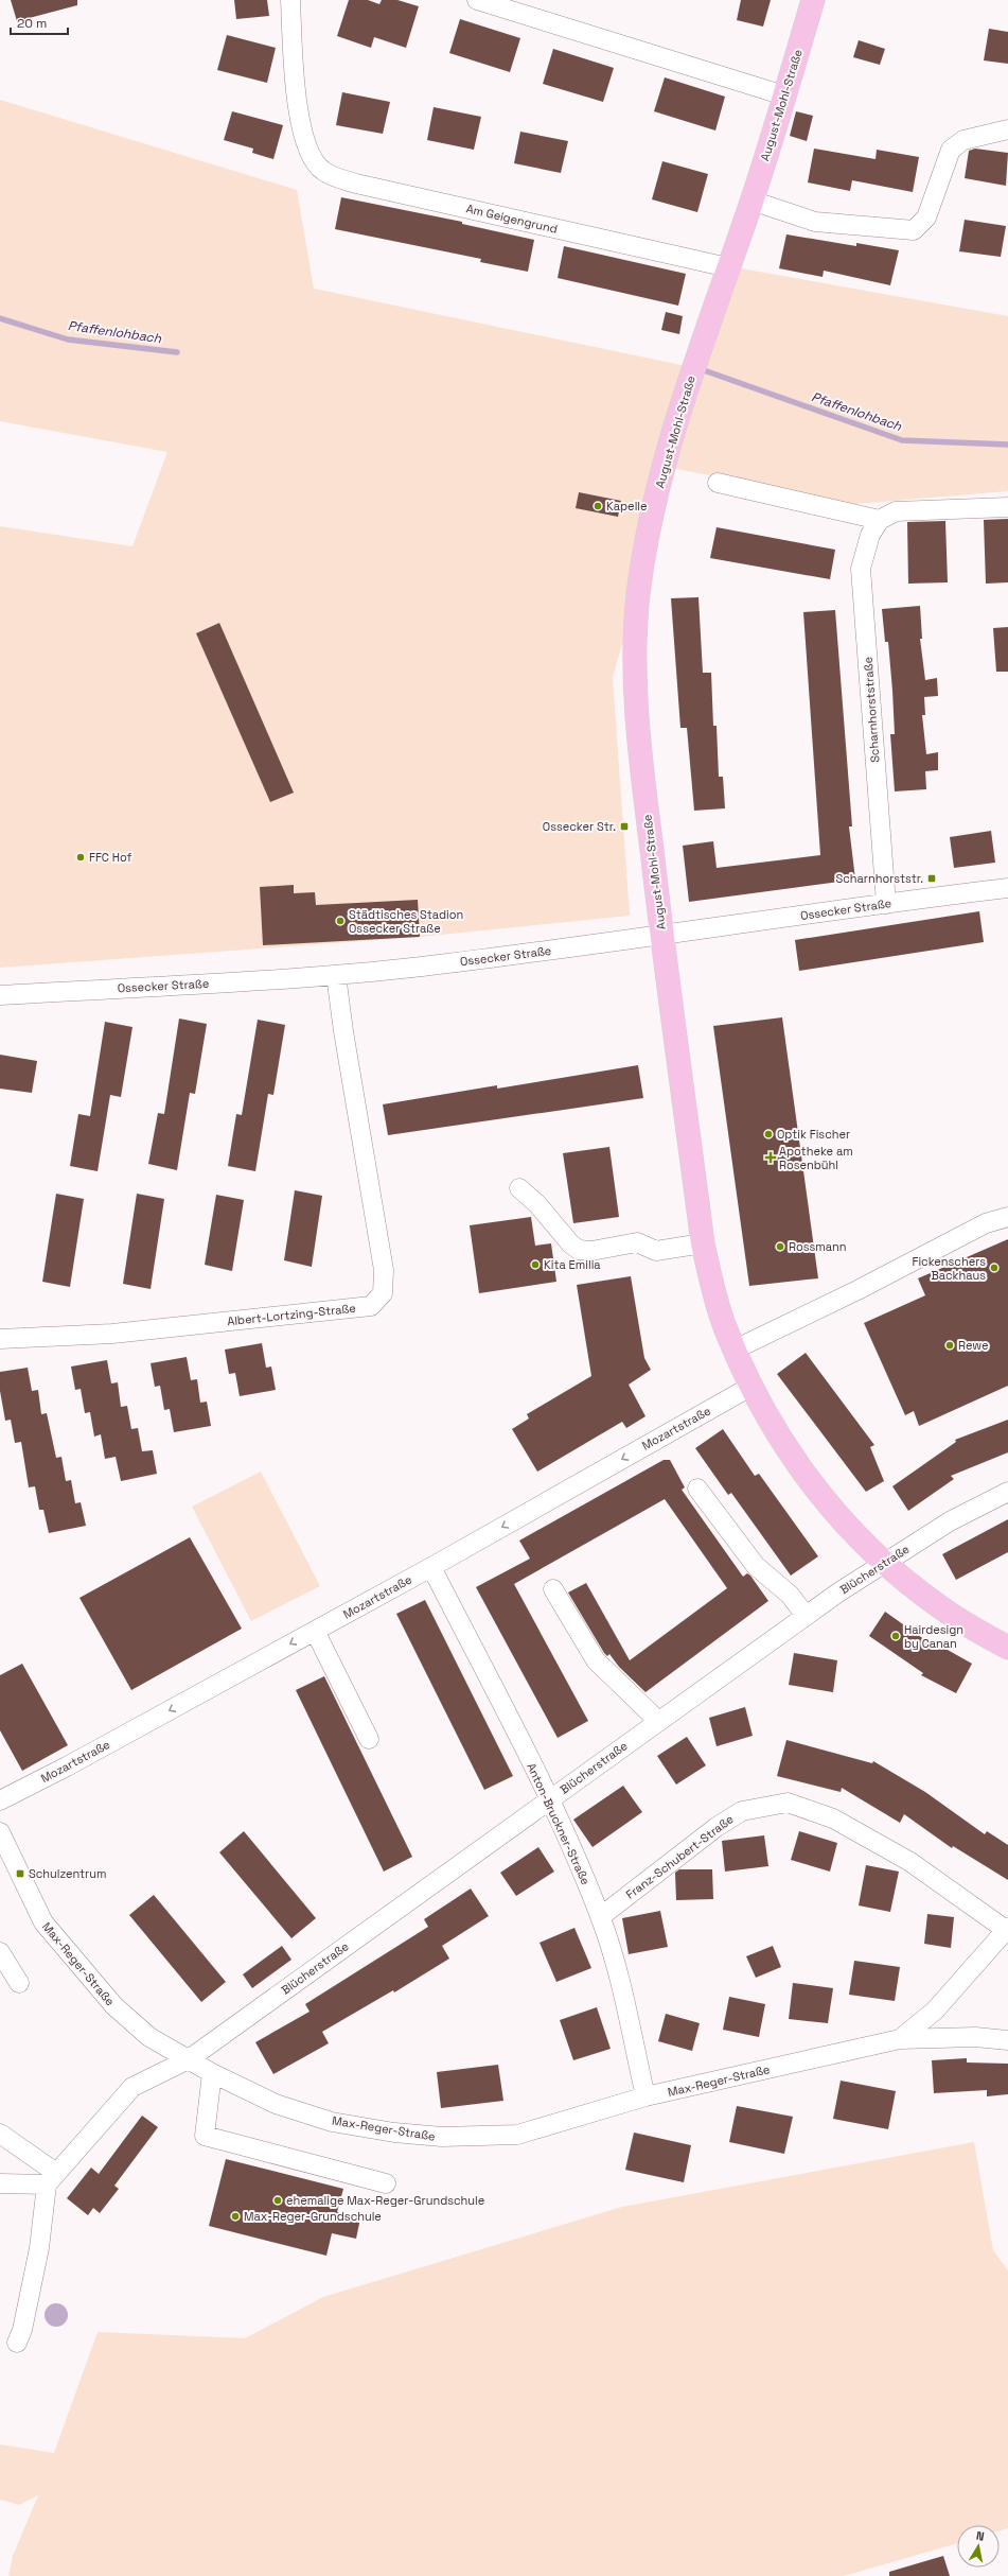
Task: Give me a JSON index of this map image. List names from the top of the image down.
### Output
{
  "streets": {
    "main road": ["August-Mohl-Straße"],
    "street": [
      "Am Geigengrund",
      "Scharnhorststraße",
      "Ossecker Straße",
      "Albert-Lortzing-Straße",
      "Mozartstraße",
      "Blücherstraße",
      "Anton-Bruckner-Straße",
      "Franz-Schubert-Straße",
      "Max-Reger-Straße"
    ]
  },
  "crossings": [
    ["August-Mohl-Straße", "Am Geigengrund"],
    ["August-Mohl-Straße", "Ossecker Straße"],
    ["August-Mohl-Straße", "Mozartstraße"],
    ["August-Mohl-Straße", "Blücherstraße"],
    ["Scharnhorststraße", "Ossecker Straße"],
    ["Ossecker Straße", "Albert-Lortzing-Straße"],
    ["Mozartstraße", "Anton-Bruckner-Straße"],
    ["Blücherstraße", "Anton-Bruckner-Straße"],
    ["Blücherstraße", "Max-Reger-Straße"],
    ["Anton-Bruckner-Straße", "Franz-Schubert-Straße"],
    ["Anton-Bruckner-Straße", "Max-Reger-Straße"]
  ],
  "one_way": ["Mozartstraße"],
  "water": ["Pfaffenlohbach"],
  "places": {
    "other": [
      "Kapelle",
      "FFC Hof",
      "Städtisches Stadion Ossecker Straße",
      "Optik Fischer",
      "Rossmann",
      "Kita Emilia",
      "Fickenschers Backhaus",
      "Rewe",
      "Hairdesign by Canan",
      "ehemalige Max-Reger-Grundschule",
      "Max-Reger-Grundschule"
    ],
    "transit": ["Ossecker Str.", "Scharnhorststr.", "Schulzentrum"],
    "health": ["Apotheke am Rosenbühl"]
  },
  "scale_bar": "20 m",
  "north": "top"
}
